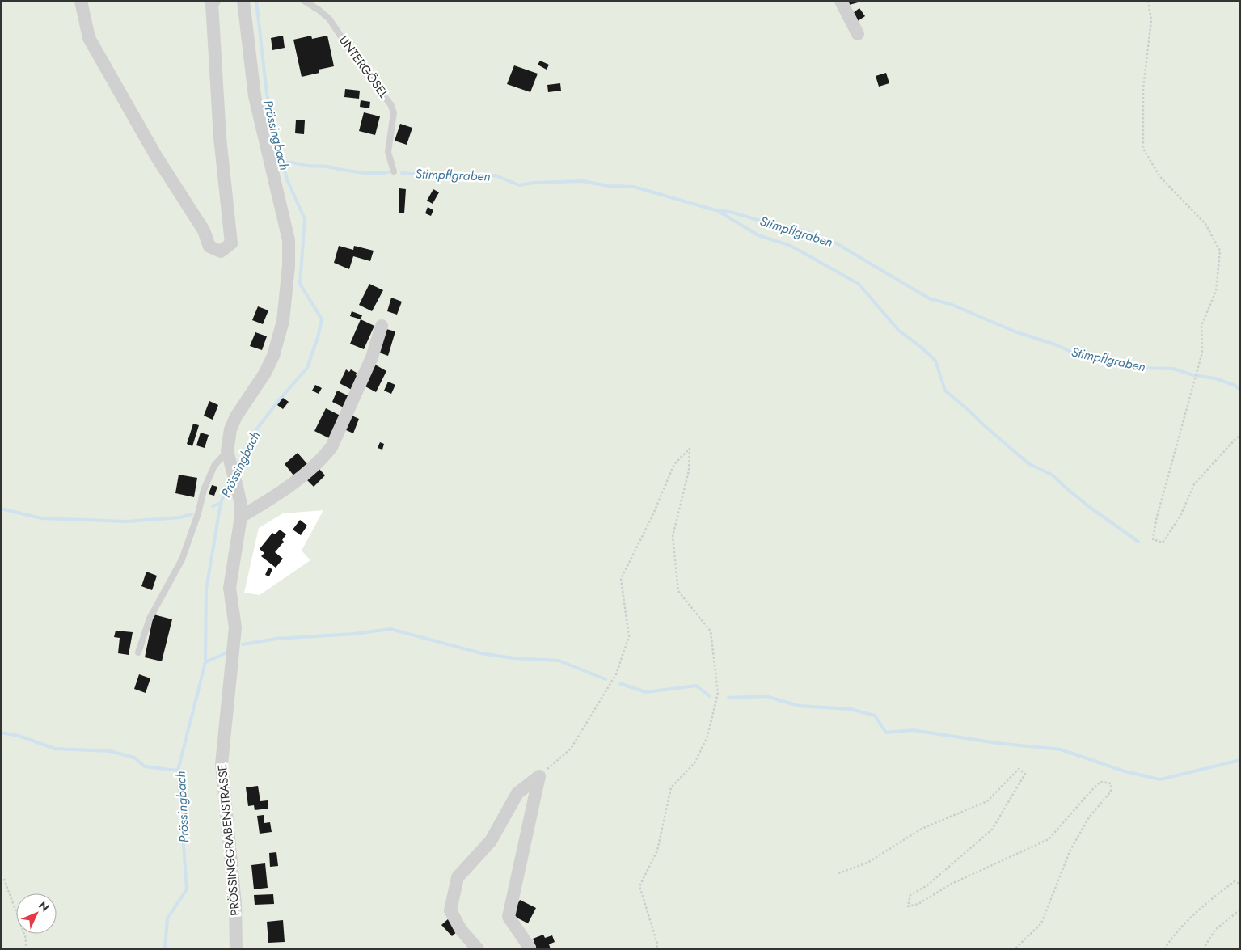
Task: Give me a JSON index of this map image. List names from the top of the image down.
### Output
{
  "streets": {
    "street": ["PRÖSSINGGRABENSTRASSE"],
    "lane": ["UNTERGÖSEL"]
  },
  "water": ["Prössingbach", "Stimpflgraben"],
  "north": "top right"
}
